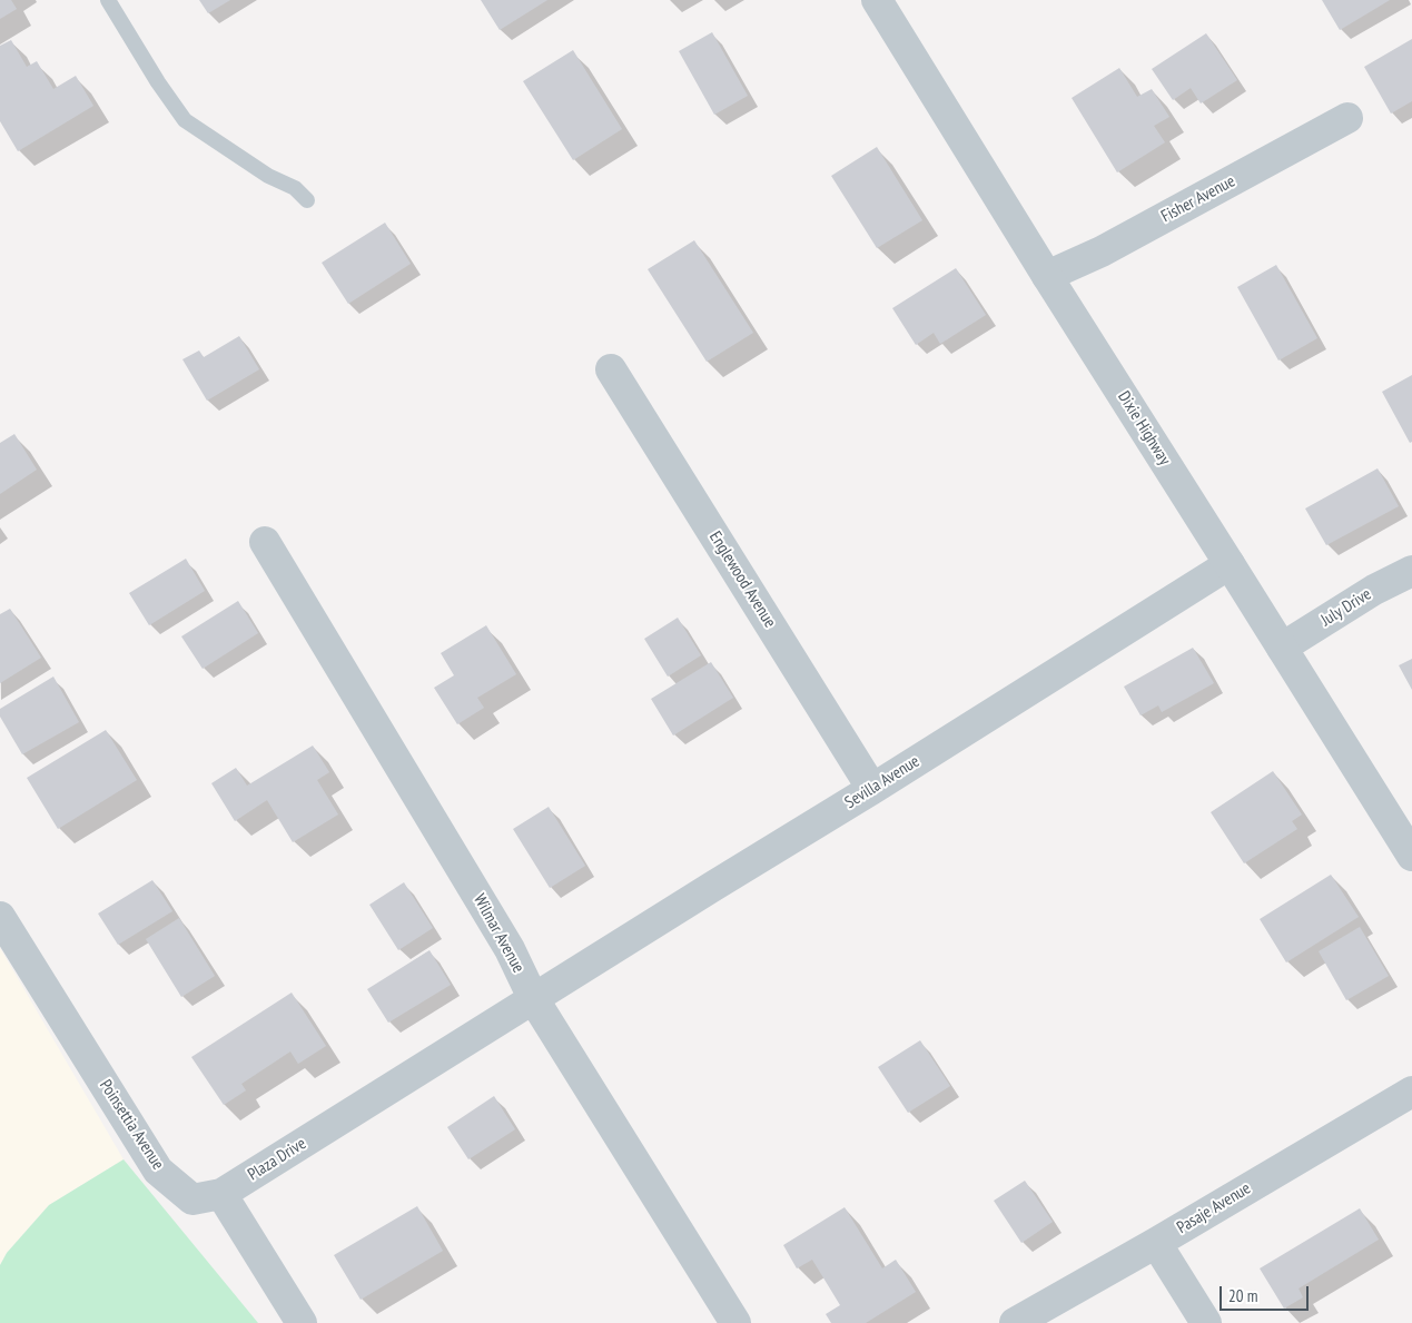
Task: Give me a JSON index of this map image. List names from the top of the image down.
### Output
{
  "streets": {
    "street": [
      "Fisher Avenue",
      "Dixie Highway",
      "Englewood Avenue",
      "July Drive",
      "Sevilla Avenue",
      "Wilmar Avenue",
      "Poinsettia Avenue",
      "Plaza Drive",
      "Pasaje Avenue"
    ]
  },
  "crossings": [
    ["Fisher Avenue", "Dixie Highway"],
    ["Dixie Highway", "July Drive"],
    ["Dixie Highway", "Sevilla Avenue"],
    ["Englewood Avenue", "Sevilla Avenue"],
    ["Sevilla Avenue", "Wilmar Avenue"],
    ["Sevilla Avenue", "Plaza Drive"],
    ["Wilmar Avenue", "Plaza Drive"],
    ["Poinsettia Avenue", "Plaza Drive"]
  ],
  "scale_bar": "20 m"
}
